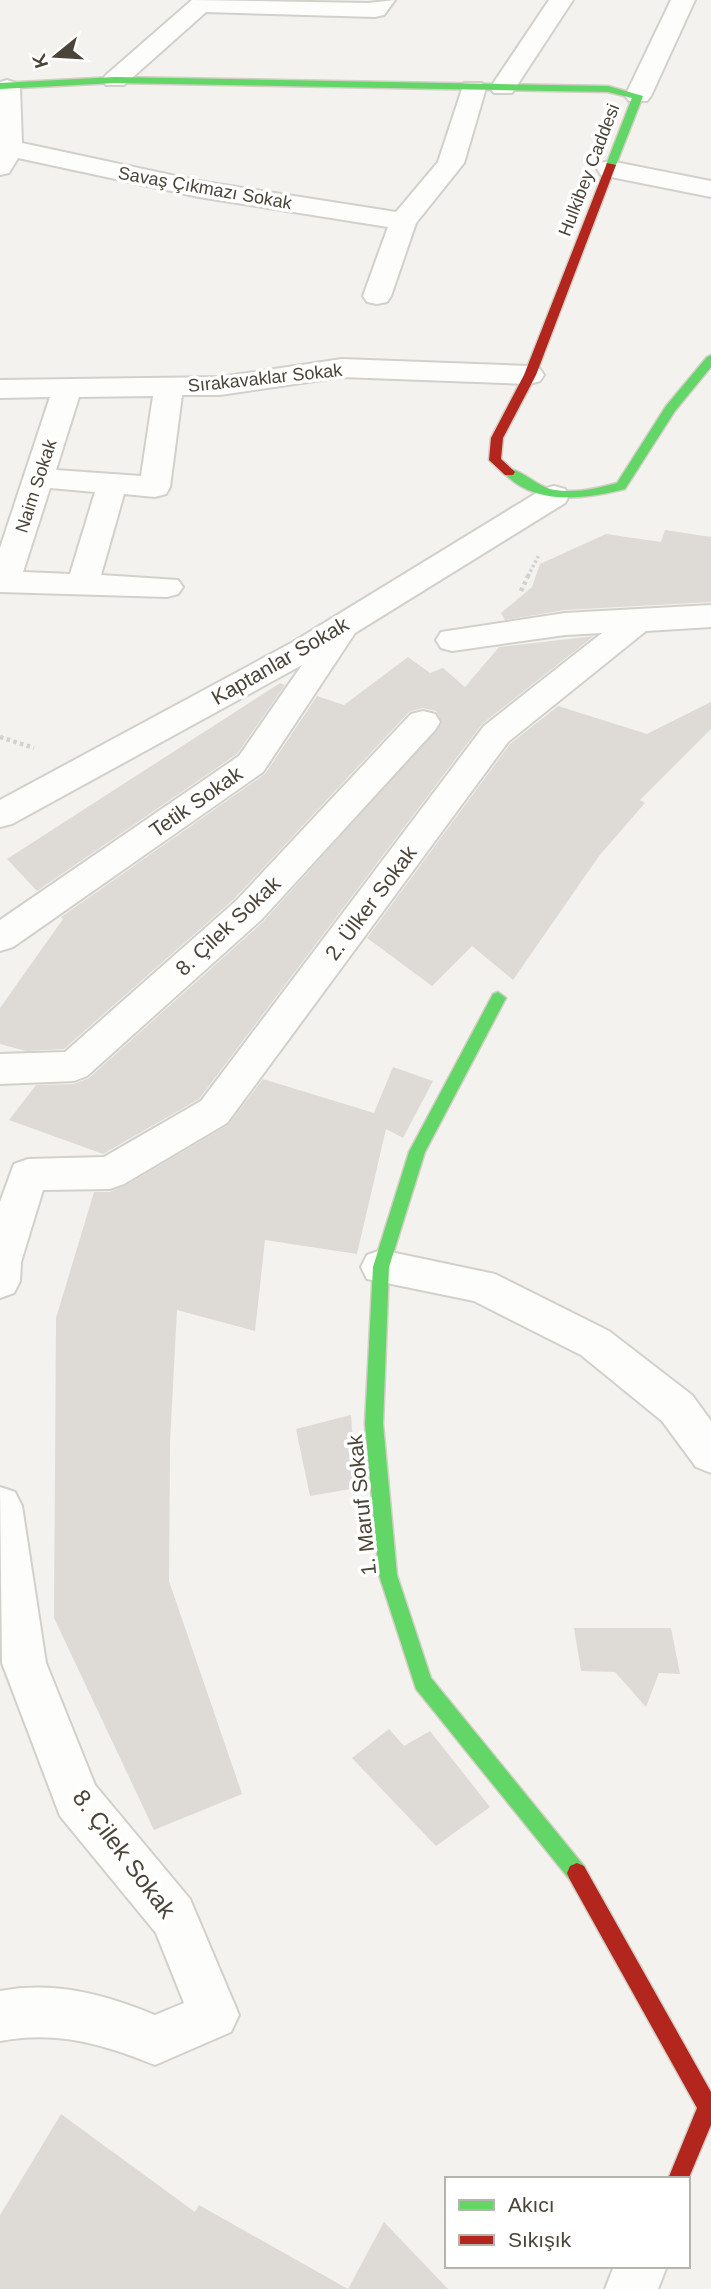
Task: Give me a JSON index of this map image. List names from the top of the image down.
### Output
{
  "streets": {
    "main road": ["Hulkibey Caddesi", "1. Maruf Sokak"],
    "street": [
      "Savaş Çıkmazı Sokak",
      "Sırakavaklar Sokak",
      "Naim Sokak",
      "Kaptanlar Sokak",
      "Tetik Sokak",
      "2. Ülker Sokak",
      "8. Çilek Sokak"
    ]
  },
  "crossings": [
    ["Hulkibey Caddesi", "Sırakavaklar Sokak"],
    ["Hulkibey Caddesi", "Kaptanlar Sokak"],
    ["Sırakavaklar Sokak", "Naim Sokak"],
    ["Kaptanlar Sokak", "Tetik Sokak"]
  ],
  "legend": ["Akıcı", "Sıkışık"],
  "north": "left"
}
